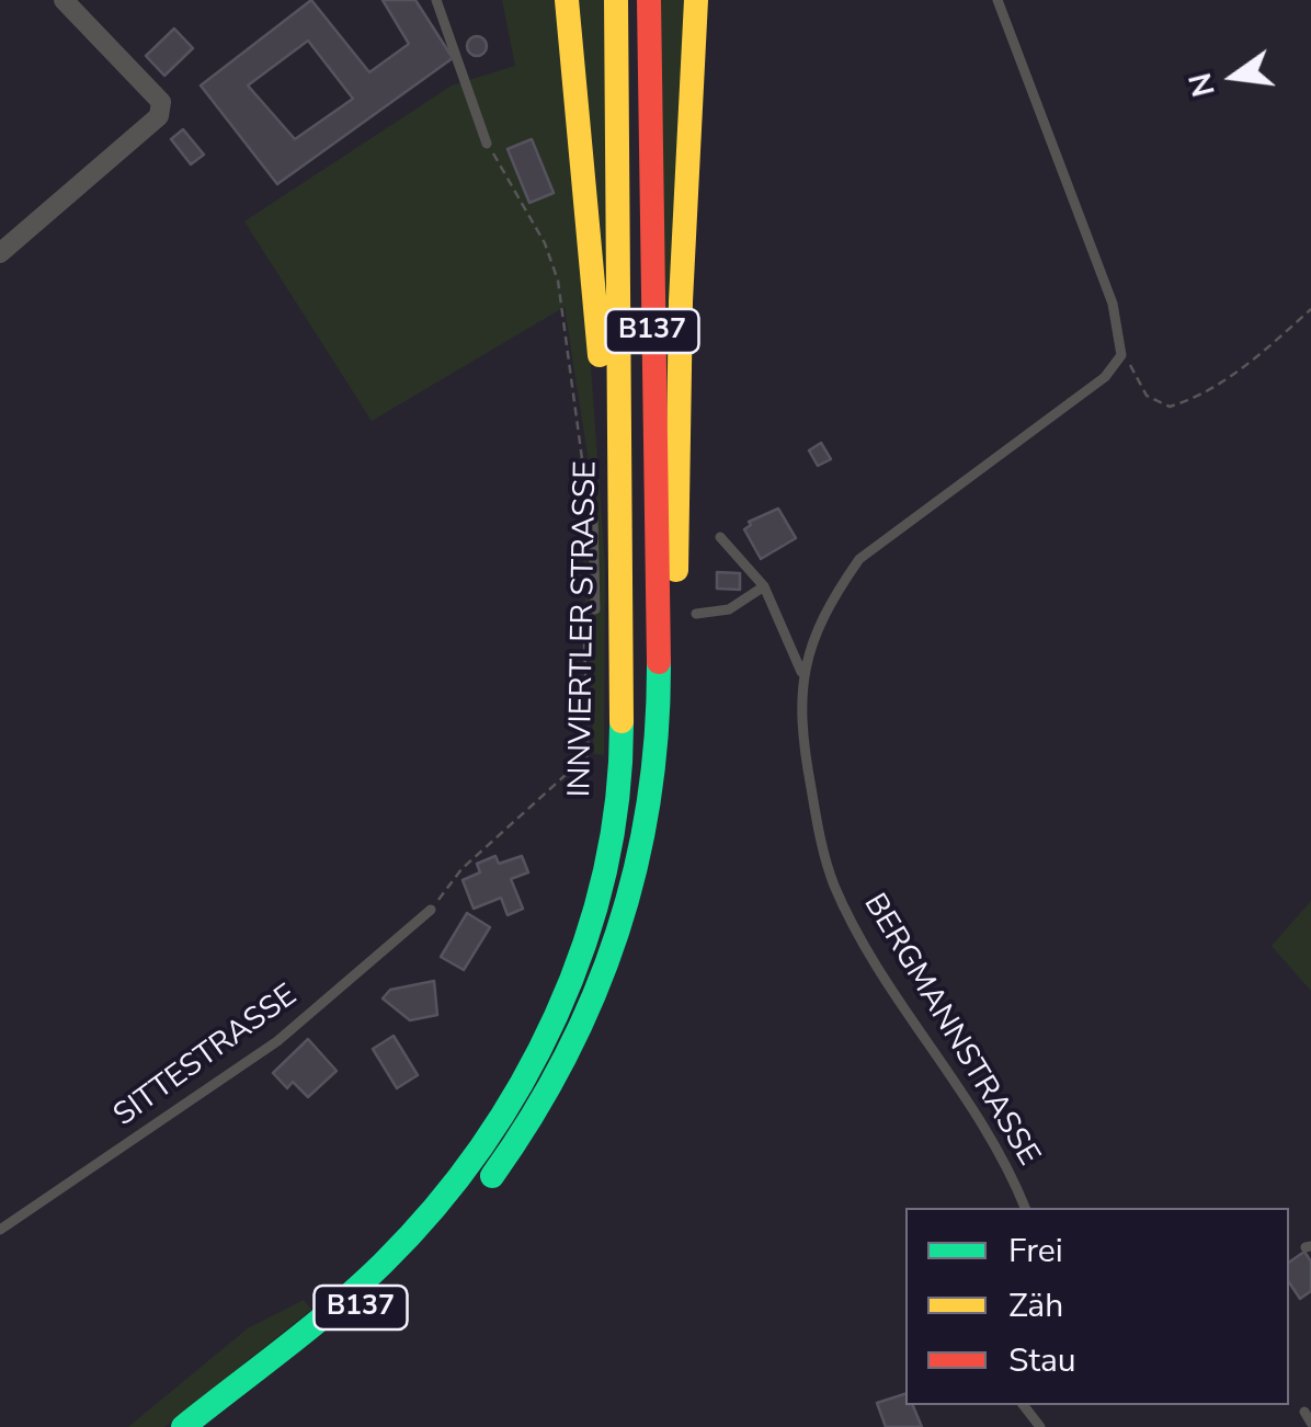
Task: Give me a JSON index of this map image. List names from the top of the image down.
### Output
{
  "streets": {
    "main road": ["B137", "INNVIERTLER STRASSE"],
    "lane": ["BERGMANNSTRASSE", "SITTESTRASSE"]
  },
  "legend": ["Frei", "Zäh", "Stau"],
  "north": "left"
}
